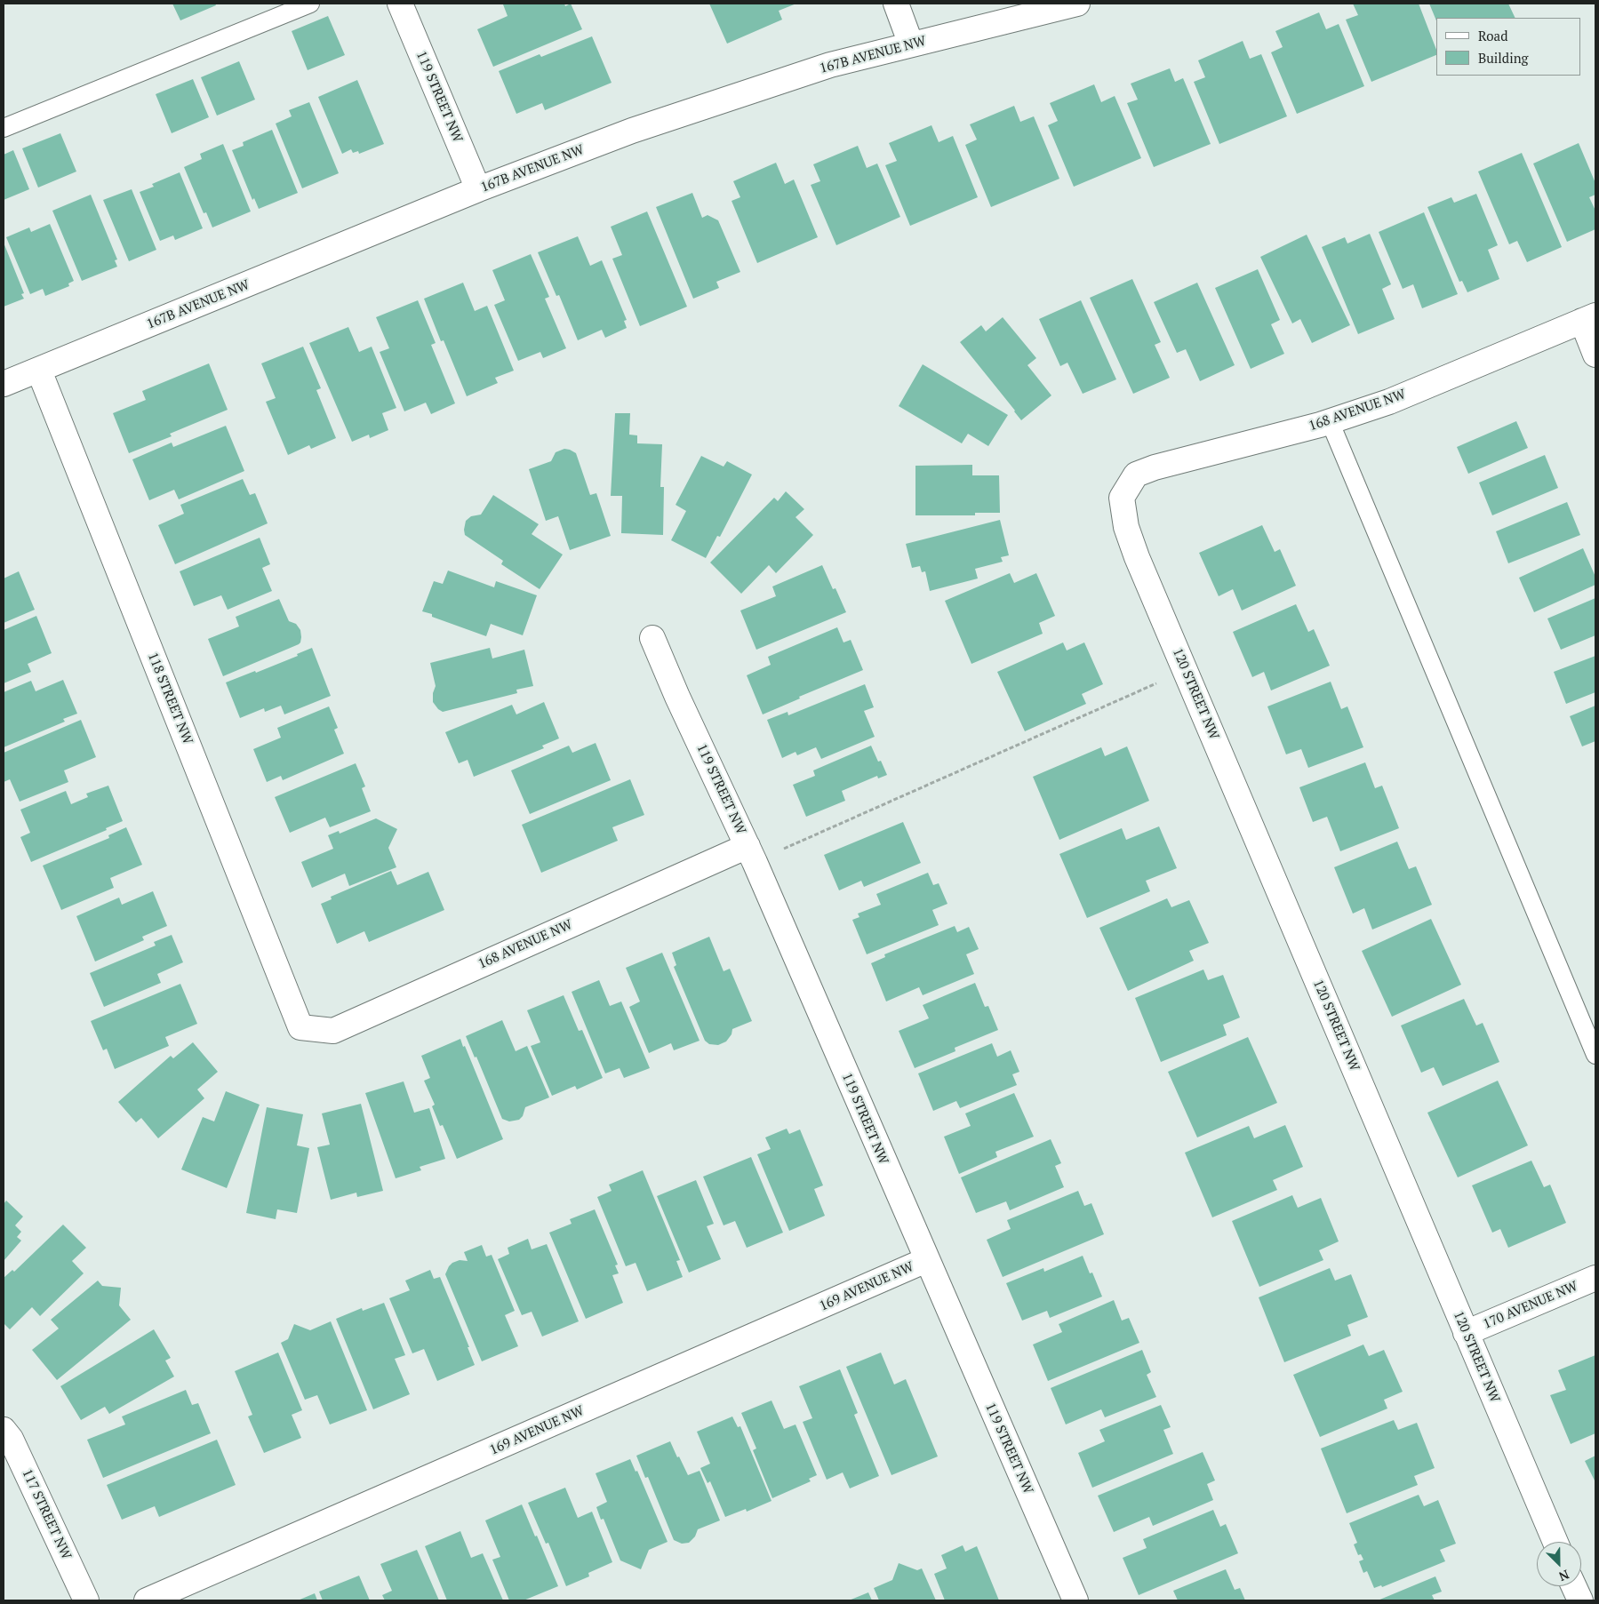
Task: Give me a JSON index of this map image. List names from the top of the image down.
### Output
{
  "streets": {
    "street": [
      "167B AVENUE NW",
      "119 STREET NW",
      "168 AVENUE NW",
      "120 STREET NW",
      "118 STREET NW",
      "169 AVENUE NW",
      "170 AVENUE NW",
      "117 STREET NW"
    ]
  },
  "crossings": [
    ["167B AVENUE NW", "119 STREET NW"],
    ["167B AVENUE NW", "118 STREET NW"],
    ["119 STREET NW", "168 AVENUE NW"],
    ["119 STREET NW", "169 AVENUE NW"],
    ["168 AVENUE NW", "120 STREET NW"],
    ["168 AVENUE NW", "118 STREET NW"],
    ["120 STREET NW", "170 AVENUE NW"]
  ],
  "legend": ["Road", "Building"],
  "north": "bottom right"
}
